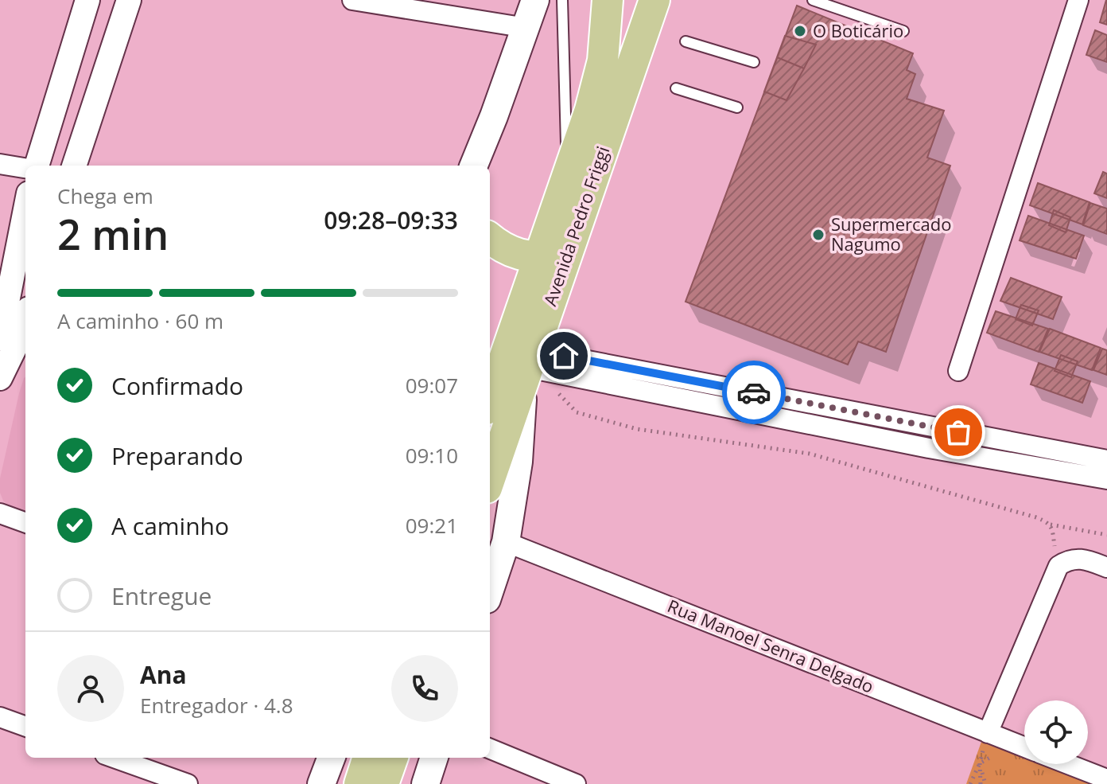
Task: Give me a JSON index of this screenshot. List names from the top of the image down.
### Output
{
  "streets": {
    "main road": ["Avenida Pedro Friggi"],
    "street": ["Rua Manoel Senra Delgado"]
  },
  "places": ["O Boticário", "Supermercado Nagumo"],
  "page": {
    "heading": ["2 min", "Chega em", "09:28–09:33"],
    "panel": ["Ana", "Entregador · 4.8"],
    "bar": "A caminho · 60 m",
    "list": [
      ["Confirmado", "09:07"],
      ["Preparando", "09:10"],
      ["A caminho", "09:21"],
      "Entregue"
    ]
  }
}
